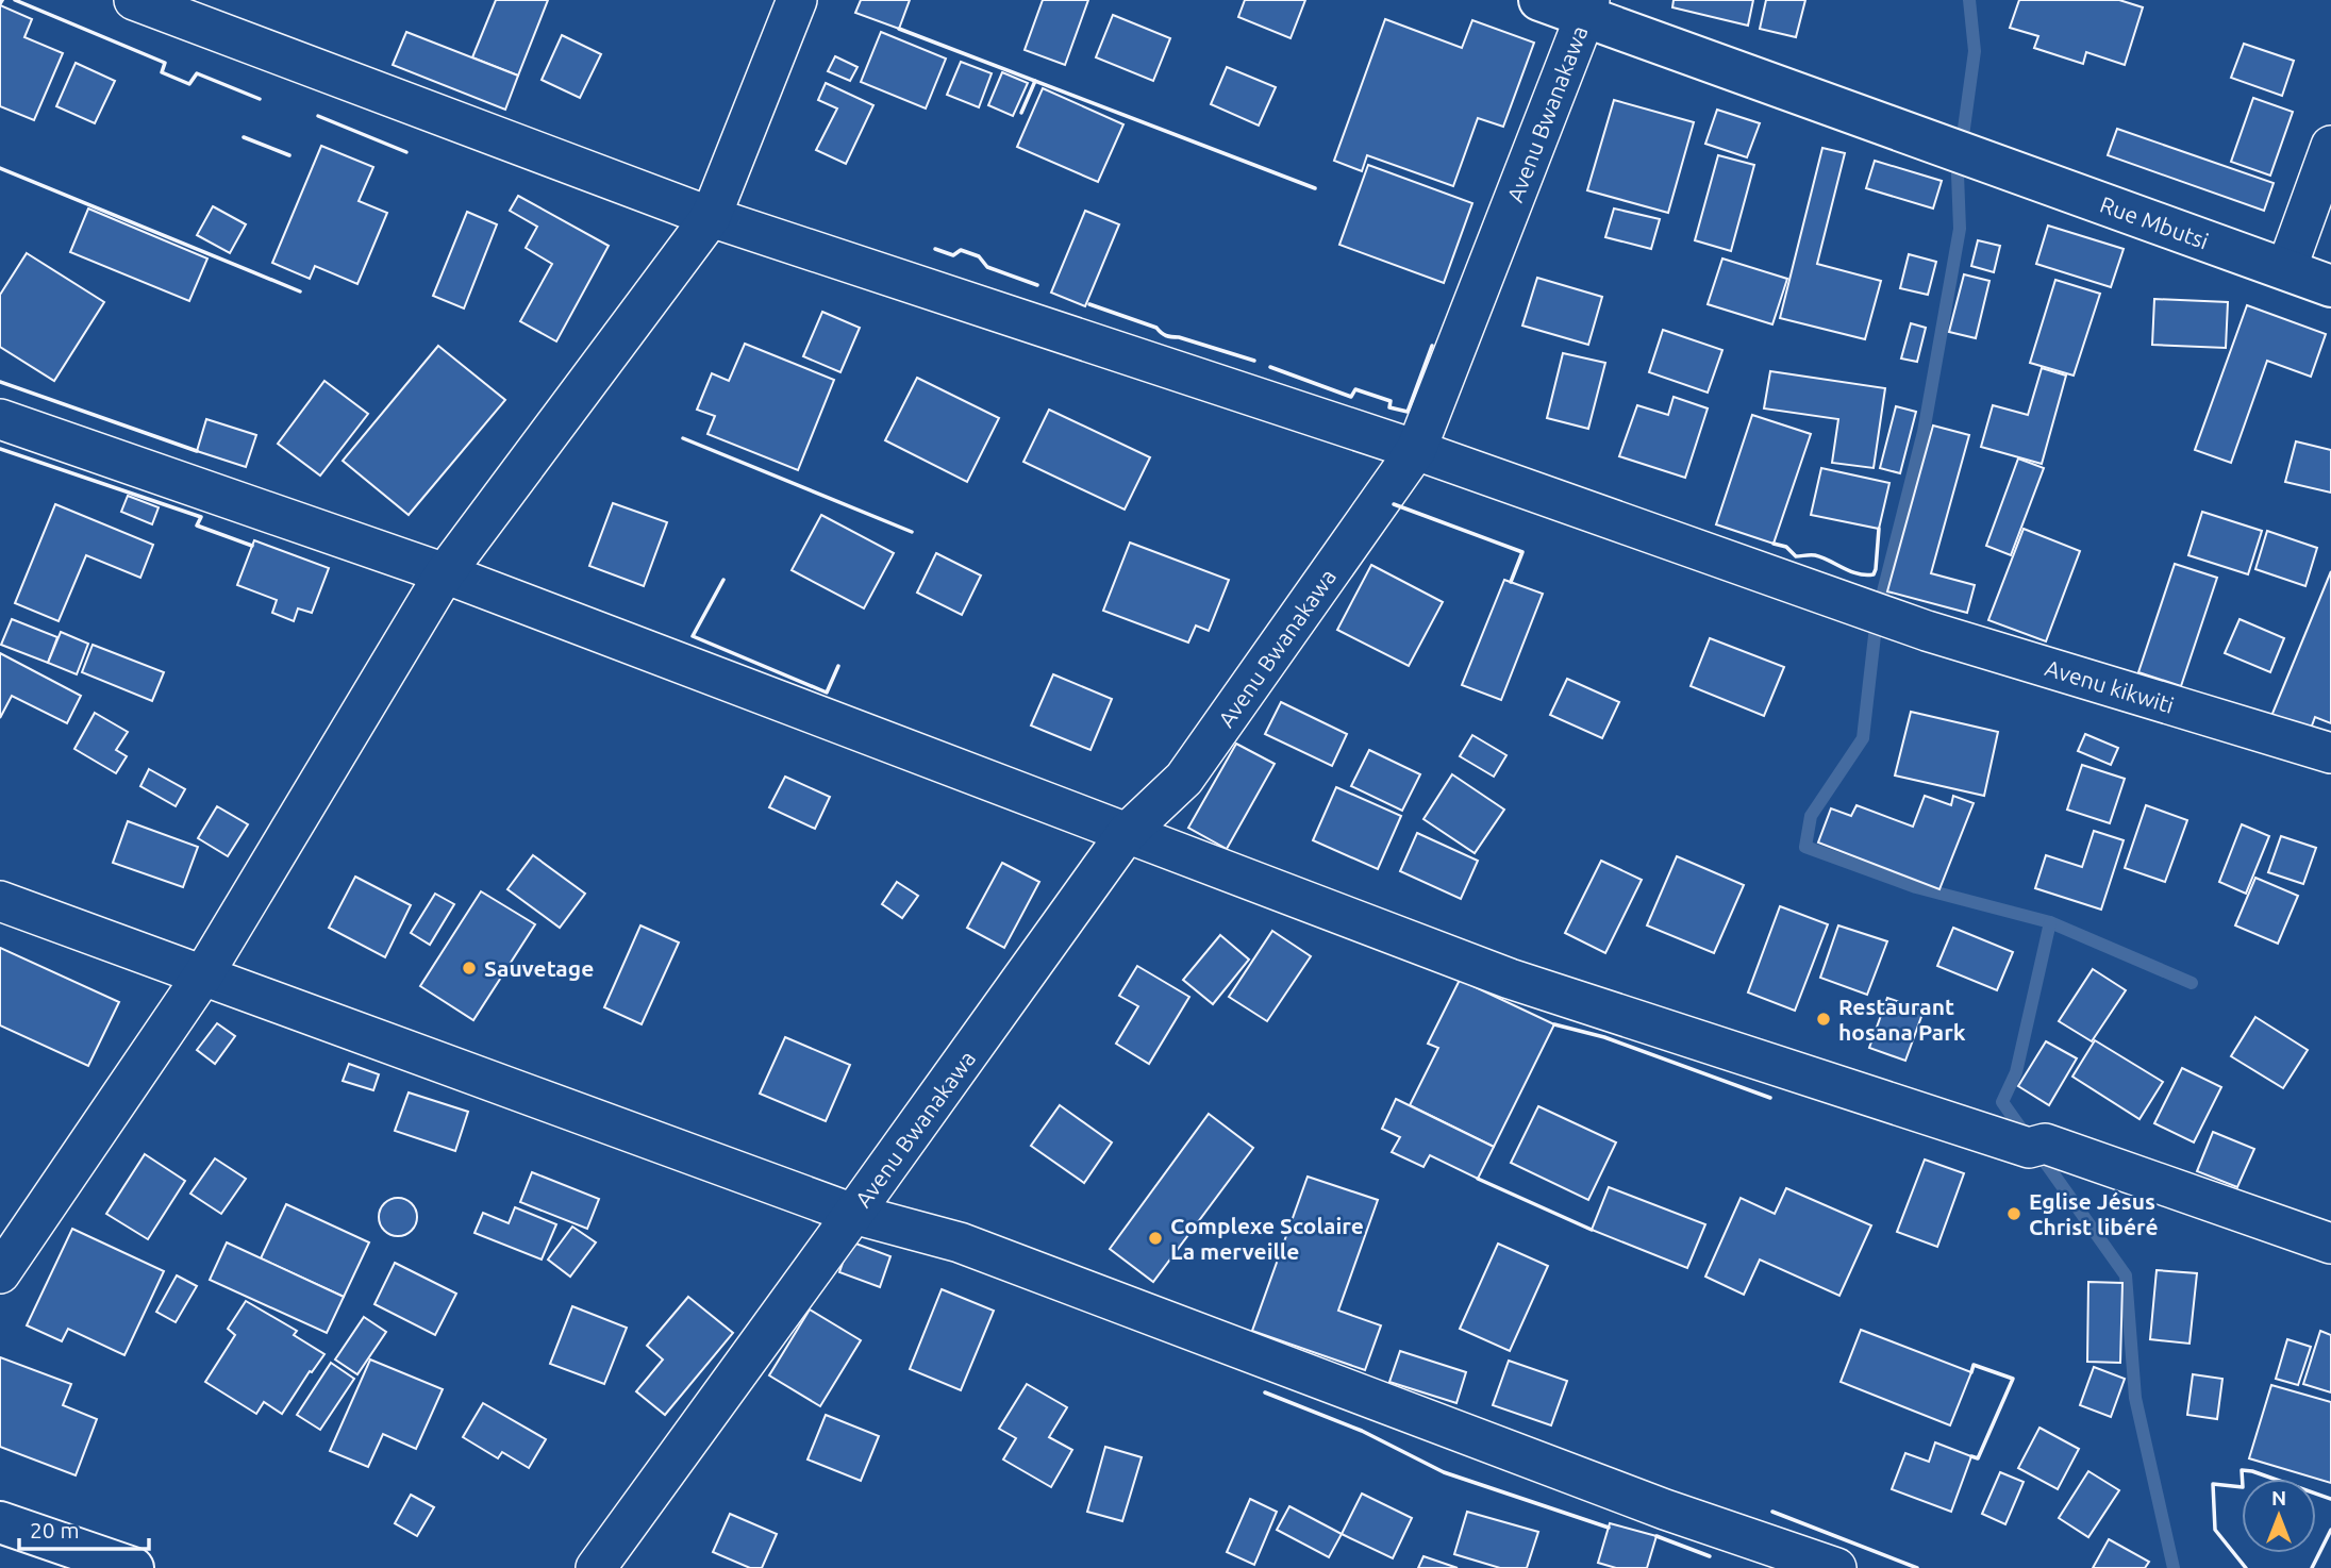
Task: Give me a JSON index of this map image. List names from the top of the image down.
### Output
{
  "streets": {
    "street": ["Avenu Bwanakawa", "Rue Mbutsi", "Avenu kikwiti"]
  },
  "crossings": [
    ["Avenu Bwanakawa", "Rue Mbutsi"],
    ["Avenu Bwanakawa", "Avenu kikwiti"]
  ],
  "places": [
    "Sauvetage",
    "Restaurant hosana Park",
    "Eglise Jésus Christ libéré",
    "Complexe Scolaire La merveille"
  ],
  "scale_bar": "20 m",
  "north": "top"
}
